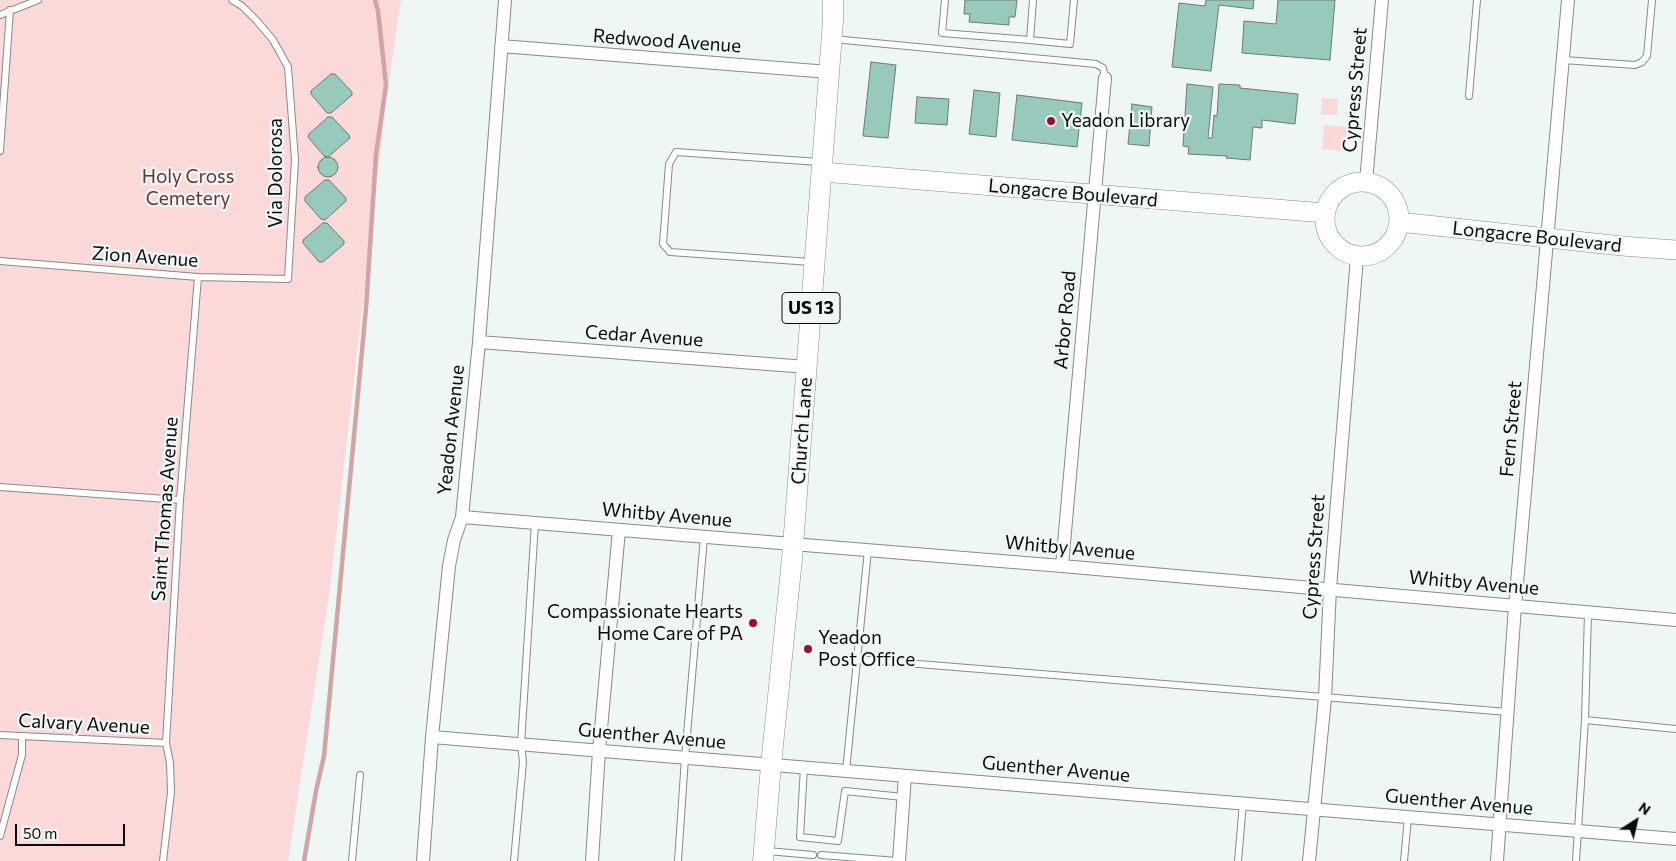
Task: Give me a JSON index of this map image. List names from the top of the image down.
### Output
{
  "streets": {
    "main road": ["US 13", "Church Lane"],
    "street": [
      "Redwood Avenue",
      "Cypress Street",
      "Longacre Boulevard",
      "Arbor Road",
      "Cedar Avenue",
      "Fern Street",
      "Yeadon Avenue",
      "Whitby Avenue",
      "Guenther Avenue"
    ],
    "lane": [
      "Via Dolorosa",
      "Zion Avenue",
      "Saint Thomas Avenue",
      "Calvary Avenue"
    ]
  },
  "crossings": [
    ["Redwood Avenue", "Yeadon Avenue"],
    ["Redwood Avenue", "Church Lane"],
    ["Cypress Street", "Longacre Boulevard"],
    ["Cypress Street", "Whitby Avenue"],
    ["Cypress Street", "Guenther Avenue"],
    ["Via Dolorosa", "Zion Avenue"],
    ["Longacre Boulevard", "Arbor Road"],
    ["Longacre Boulevard", "Fern Street"],
    ["Longacre Boulevard", "Church Lane"],
    ["Zion Avenue", "Saint Thomas Avenue"],
    ["Arbor Road", "Whitby Avenue"],
    ["Cedar Avenue", "Yeadon Avenue"],
    ["Cedar Avenue", "Church Lane"],
    ["Fern Street", "Whitby Avenue"],
    ["Fern Street", "Guenther Avenue"],
    ["Yeadon Avenue", "Whitby Avenue"],
    ["Yeadon Avenue", "Guenther Avenue"],
    ["Church Lane", "Whitby Avenue"],
    ["Church Lane", "Guenther Avenue"],
    ["Saint Thomas Avenue", "Calvary Avenue"]
  ],
  "parks": ["Holy Cross Cemetery"],
  "places": ["Yeadon Library", "Compassionate Hearts Home Care of PA", "Yeadon Post Office"],
  "scale_bar": "50 m",
  "north": "top right"
}
